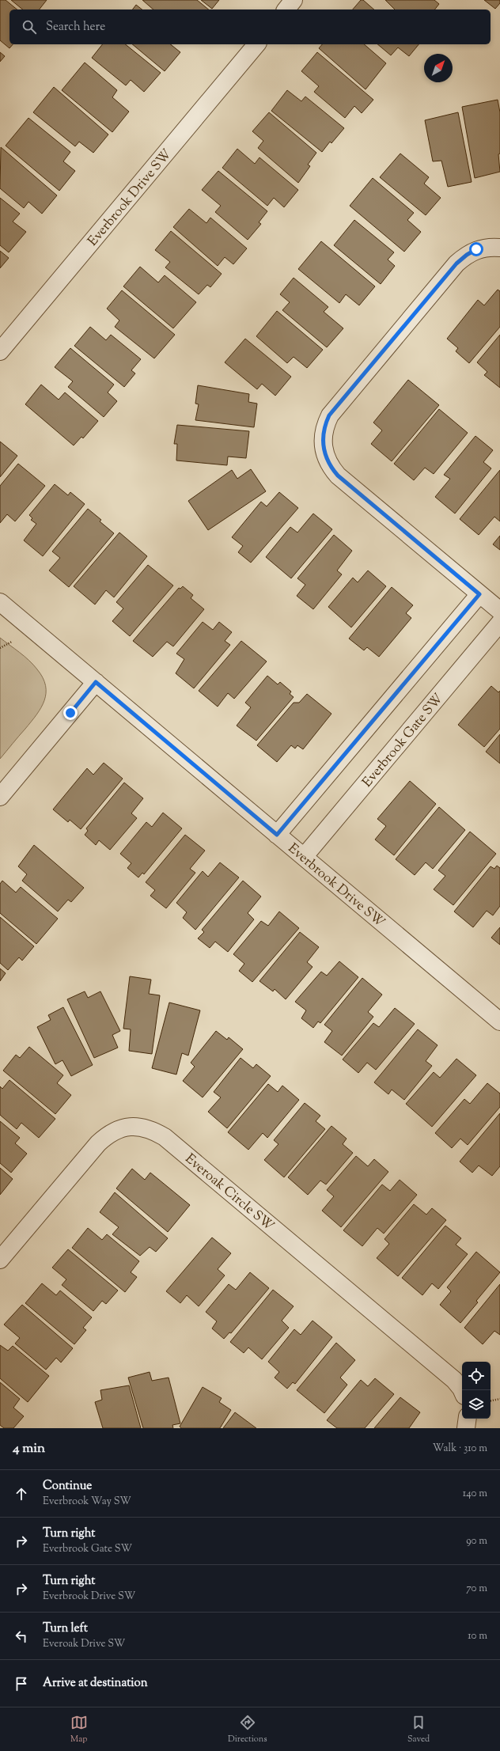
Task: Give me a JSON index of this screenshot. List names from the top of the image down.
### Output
{
  "streets": {
    "street": ["Everbrook Drive SW", "Everbrook Gate SW", "Everoak Circle SW"]
  },
  "crossings": [
    ["Everbrook Drive SW", "Everbrook Gate SW"]
  ],
  "north": "top right",
  "page": {
    "search": "Search here",
    "heading": ["4 min", "Walk · 310 m"],
    "list": [
      ["Continue", "Everbrook Way SW", "140 m"],
      ["Turn right", "Everbrook Gate SW", "90 m"],
      ["Turn right", "Everbrook Drive SW", "70 m"],
      ["Turn left", "Everoak Drive SW", "10 m"],
      "Arrive at destination"
    ],
    "nav": ["Map", "Directions", "Saved"]
  }
}
